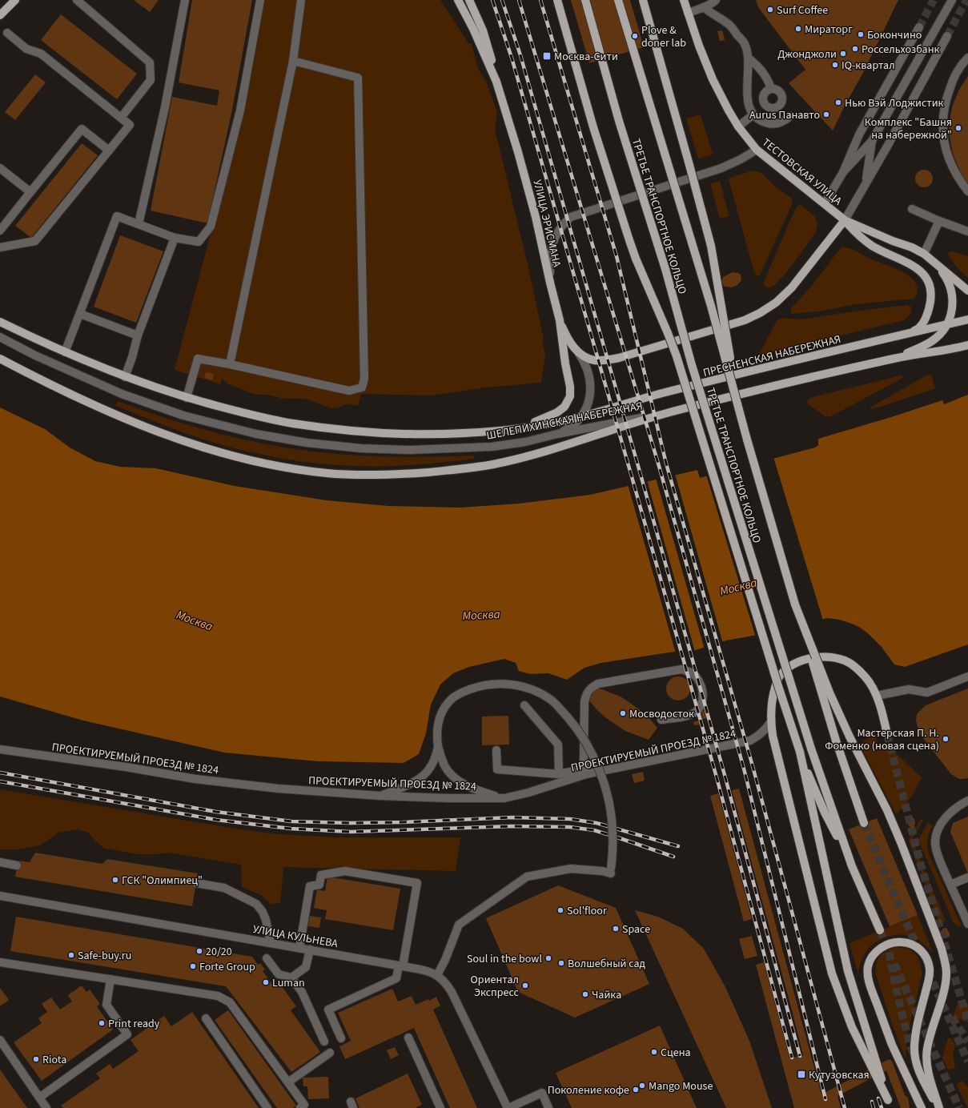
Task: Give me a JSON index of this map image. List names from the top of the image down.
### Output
{
  "streets": {
    "main road": [
      "ТЕСТОВСКАЯ УЛИЦА",
      "ТРЕТЬЕ ТРАНСПОРТНОЕ КОЛЬЦО",
      "УЛИЦА ЭРИСМАНА",
      "ПРЕСНЕНСКАЯ НАБЕРЕЖНАЯ",
      "ШЕЛЕПИХИНСКАЯ НАБЕРЕЖНАЯ"
    ],
    "street": ["ПРОЕКТИРУЕМЫЙ ПРОЕЗД № 1824", "УЛИЦА КУЛЬНЕВА"]
  },
  "crossings": [
    ["УЛИЦА ЭРИСМАНА", "ШЕЛЕПИХИНСКАЯ НАБЕРЕЖНАЯ"],
    ["ПРЕСНЕНСКАЯ НАБЕРЕЖНАЯ", "ШЕЛЕПИХИНСКАЯ НАБЕРЕЖНАЯ"]
  ],
  "water": ["Москва"],
  "places": {
    "other": [
      "Surf Coffee",
      "Мираторг",
      "Бокончино",
      "Plove & doner lab",
      "Россельхозбанк",
      "Джонджоли",
      "IQ-квартал",
      "Нью Вэй Лоджистик",
      "Aurus Панавто",
      "Комплекс \"Башня на набережной\"",
      "Мосводосток",
      "Мастерская П. Н. Фоменко (новая сцена)",
      "ГСК \"Олимпиец\"",
      "Sol'floor",
      "Space",
      "20/20",
      "Safe-buy.ru",
      "Soul in the bowl",
      "Волшебный сад",
      "Forte Group",
      "Luman",
      "Ориентал Экспресс",
      "Чайка",
      "Print ready",
      "Сцена",
      "Riota",
      "Mango Mouse",
      "Поколение кофе"
    ],
    "transit": ["Москва-Сити", "Кутузовская"]
  }
}
